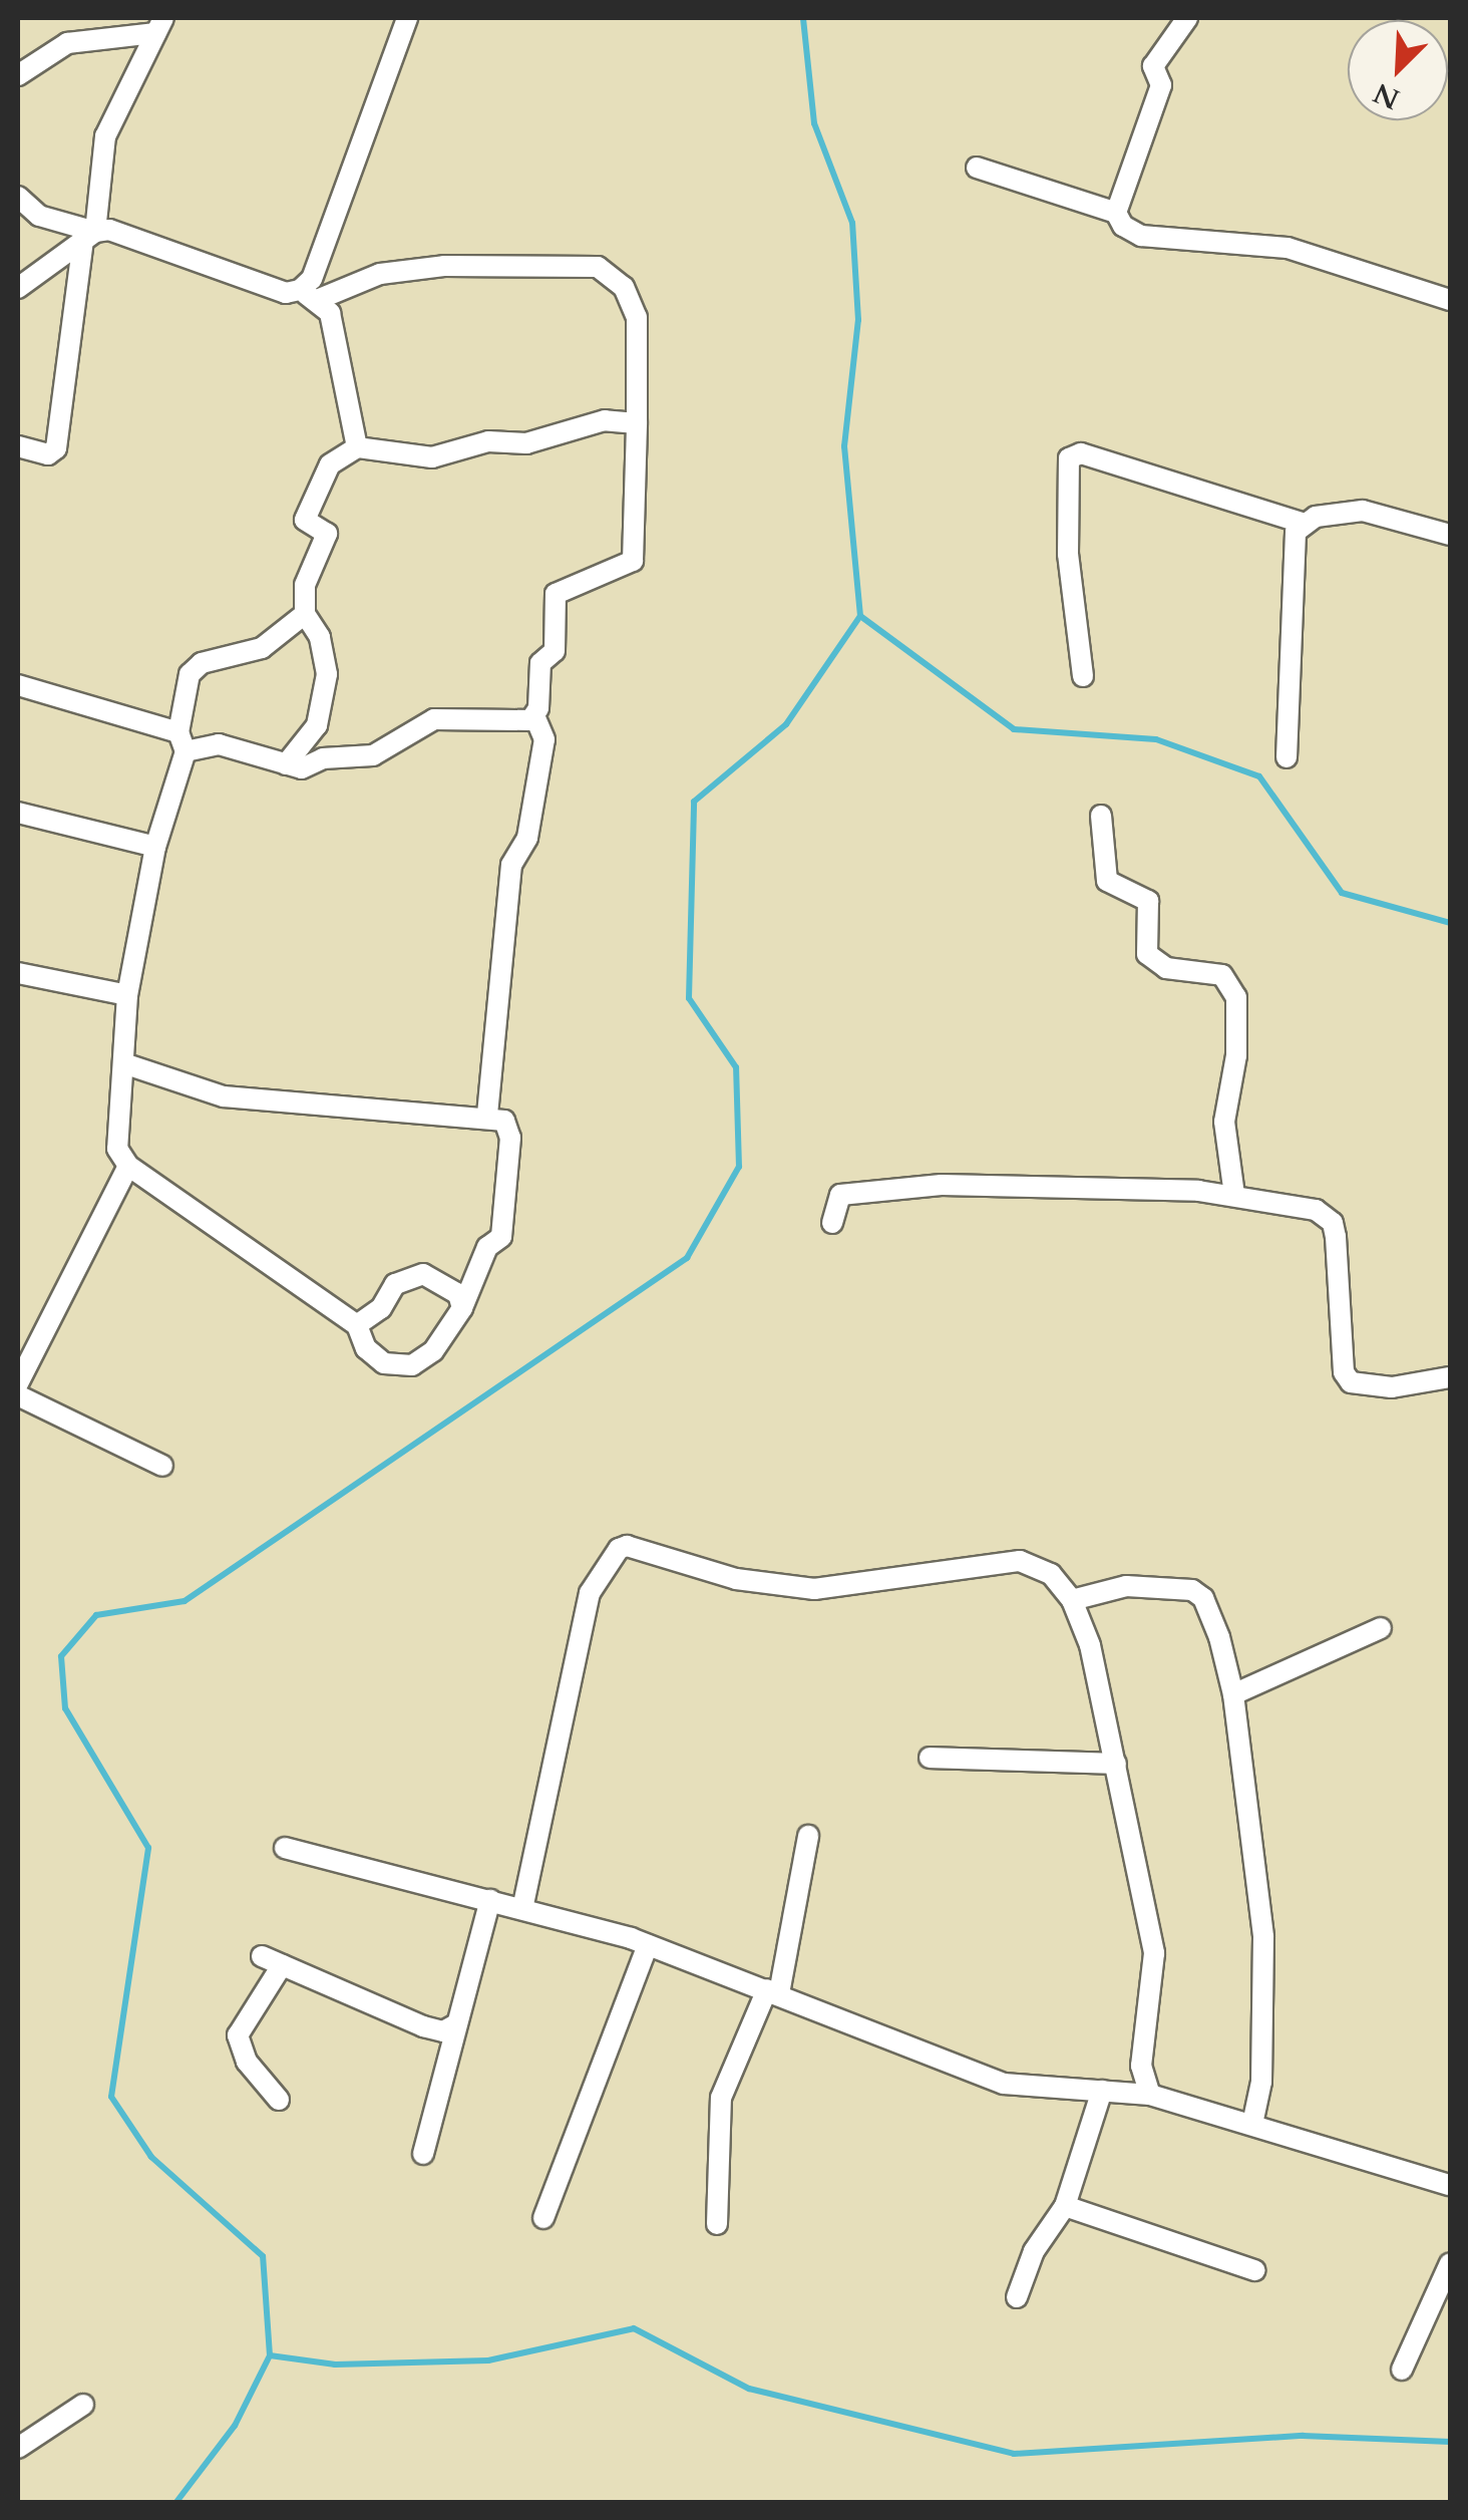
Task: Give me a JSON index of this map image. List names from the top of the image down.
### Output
{
  "north": "bottom left"
}
